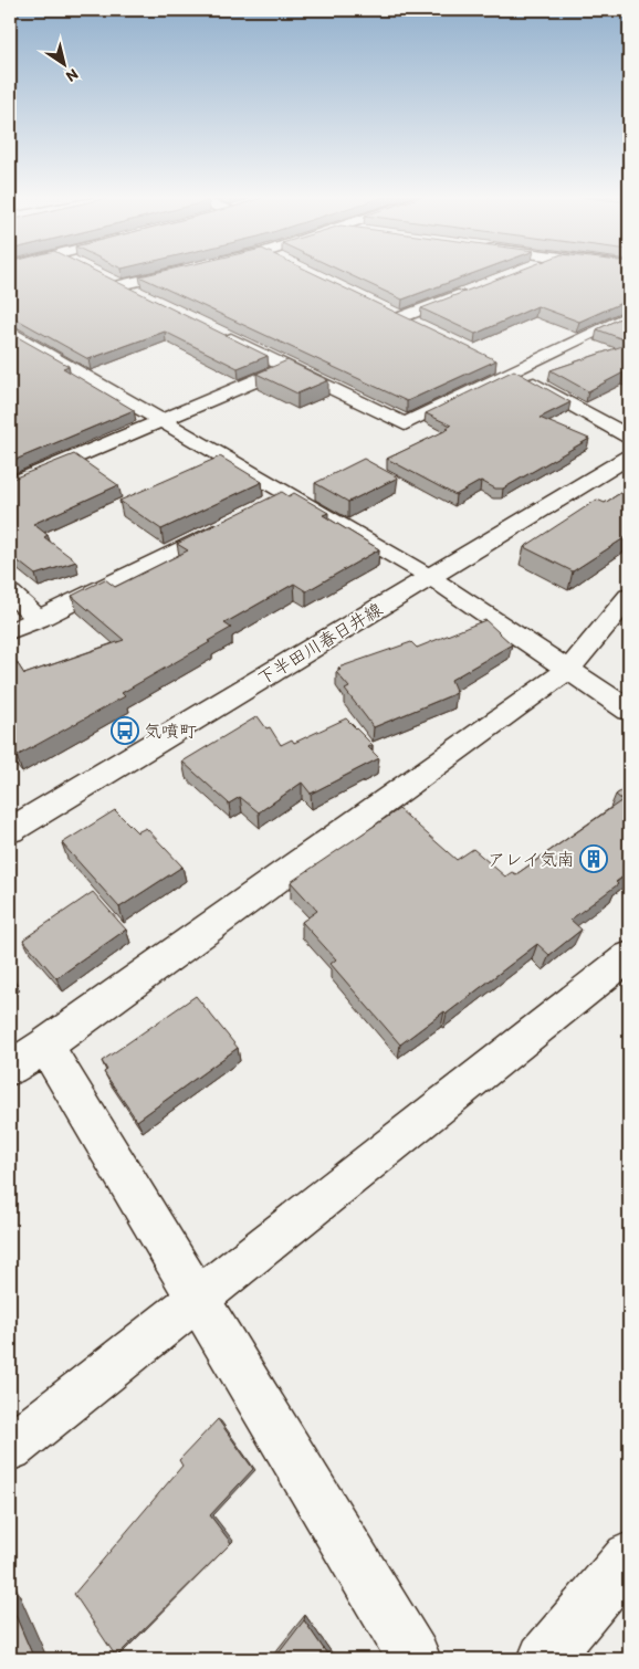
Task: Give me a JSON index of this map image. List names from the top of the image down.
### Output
{
  "streets": {
    "street": ["下半田川春日井線"]
  },
  "places": {
    "bus stop": ["気噴町"],
    "building": ["アレイ気南"]
  },
  "north": "bottom right"
}
